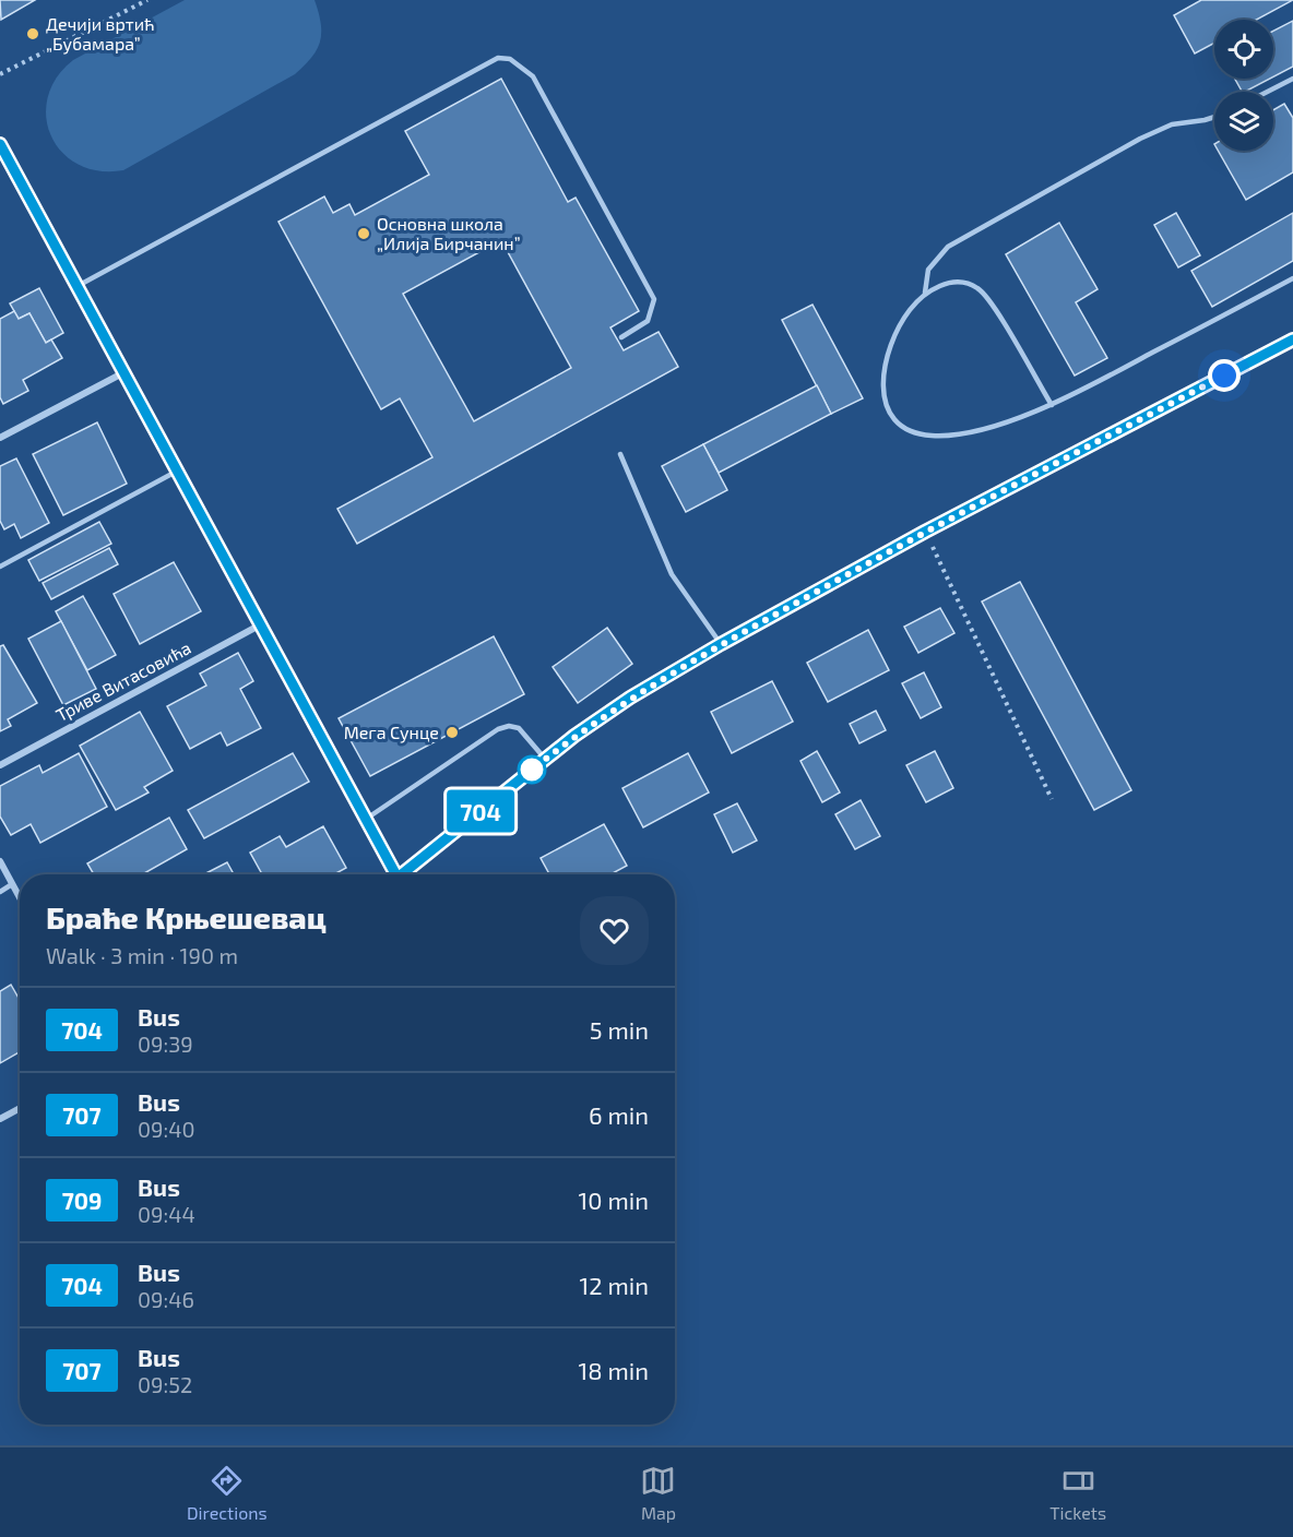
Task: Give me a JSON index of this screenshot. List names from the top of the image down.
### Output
{
  "streets": {
    "street": ["Триве Витасовића"]
  },
  "places": ["Дечији вртић „Бубамара”", "Основна школа „Илија Бирчанин”", "Мега Сунце"],
  "lines": ["bus line 704"],
  "page": {
    "on_map": "704",
    "heading": ["Браће Крњешевац", "Walk · 3 min · 190 m"],
    "list": [
      {
        "mark": "704",
        "name": "Bus",
        "note": "09:39",
        "value": "5 min"
      },
      {
        "mark": "707",
        "name": "Bus",
        "note": "09:40",
        "value": "6 min"
      },
      {
        "mark": "709",
        "name": "Bus",
        "note": "09:44",
        "value": "10 min"
      },
      {
        "mark": "704",
        "name": "Bus",
        "note": "09:46",
        "value": "12 min"
      },
      {
        "mark": "707",
        "name": "Bus",
        "note": "09:52",
        "value": "18 min"
      }
    ],
    "tabs": ["Directions", "Map", "Tickets"]
  }
}
